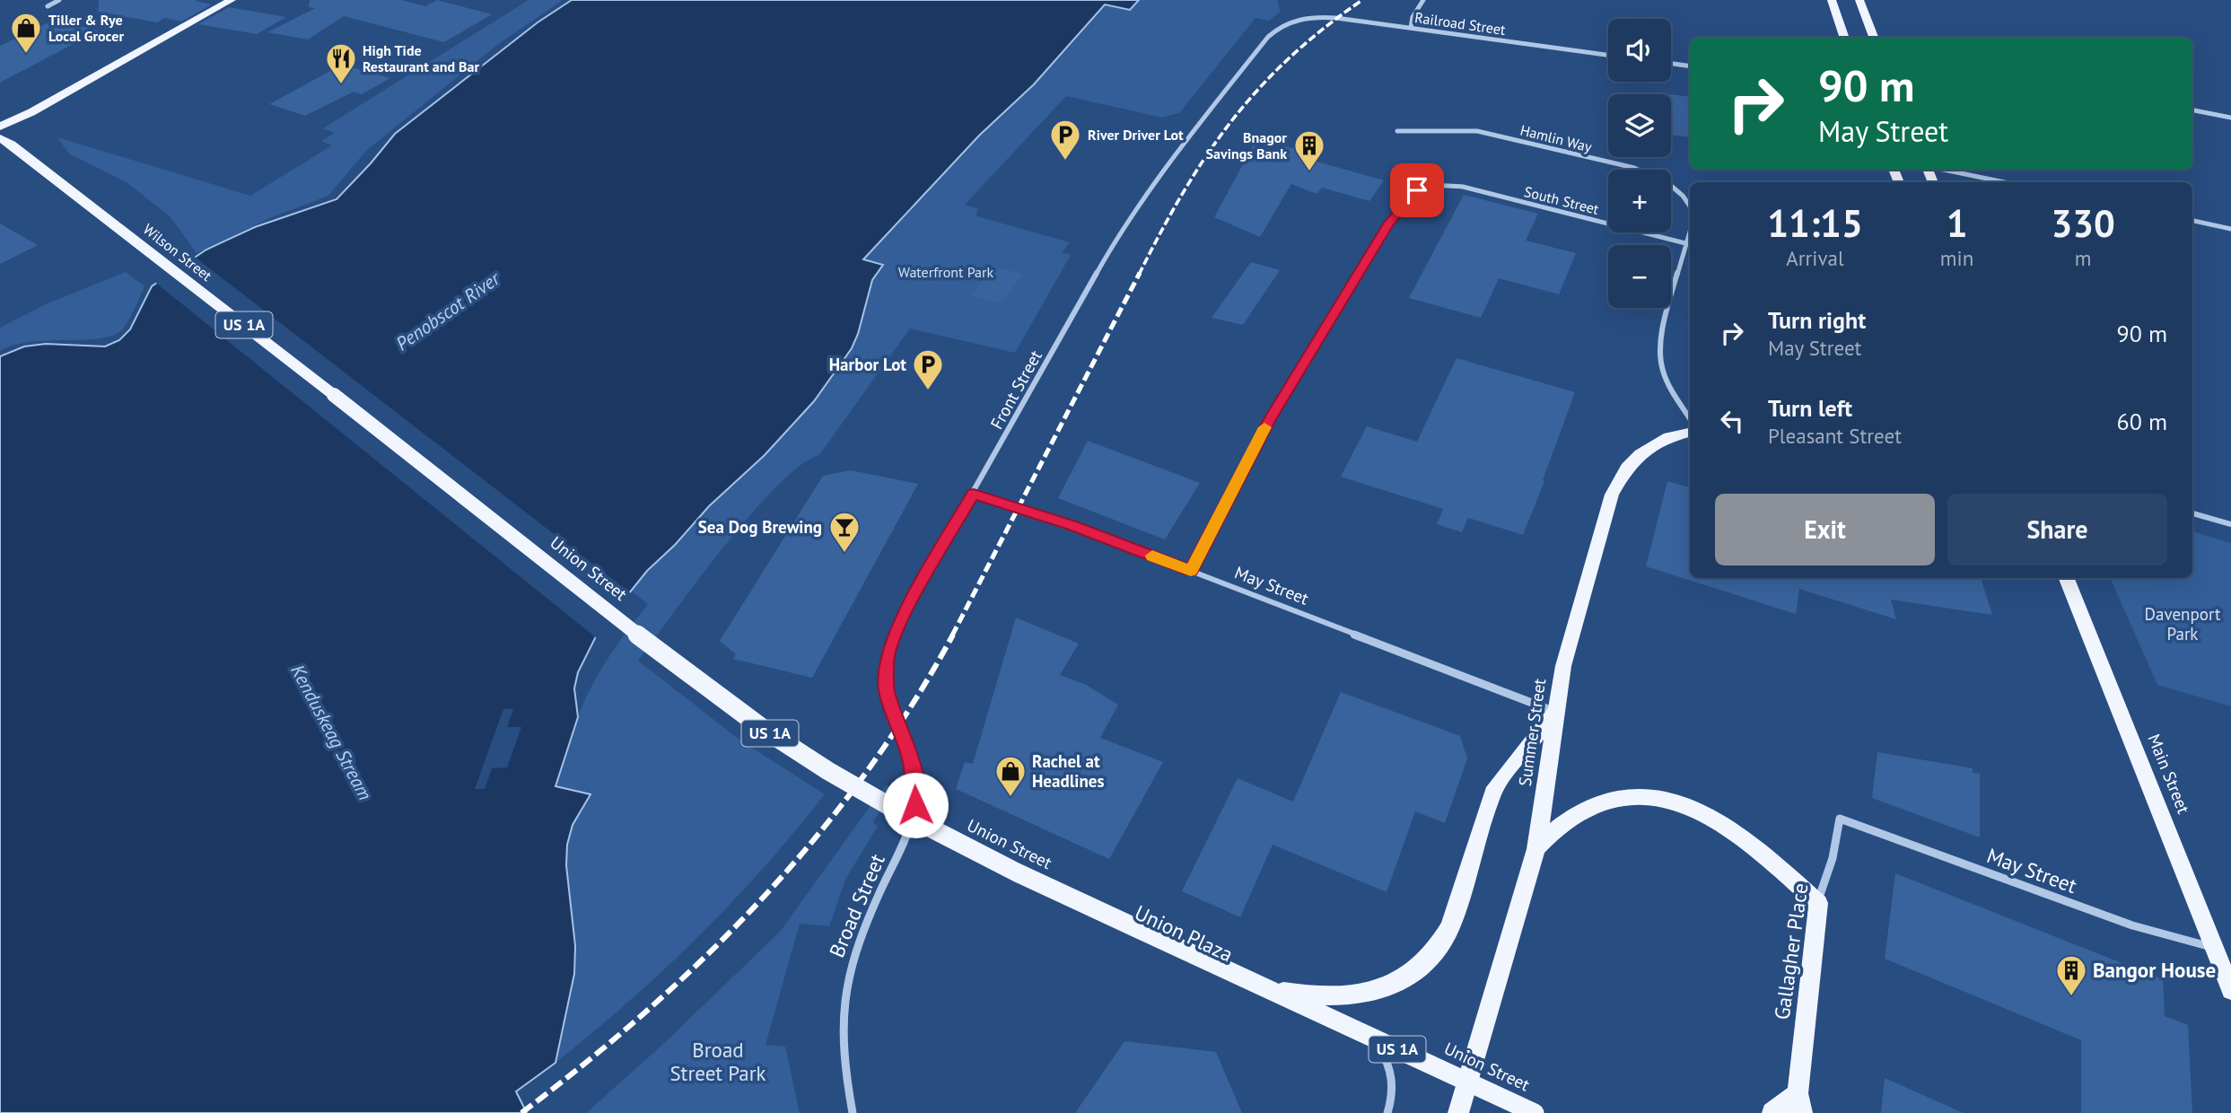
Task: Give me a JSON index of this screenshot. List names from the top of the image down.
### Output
{
  "streets": {
    "main road": [
      "Wilson Street",
      "US 1A",
      "Union Street",
      "Summer Street",
      "Main Street",
      "Gallagher Place"
    ],
    "street": [
      "Railroad Street",
      "Hamlin Way",
      "South Street",
      "Front Street",
      "May Street",
      "Broad Street",
      "Union Plaza"
    ]
  },
  "crossings": [
    ["Railroad Street", "Front Street"],
    ["South Street", "May Street"],
    ["Wilson Street", "Union Street"],
    ["US 1A", "Union Street"],
    ["US 1A", "May Street"],
    ["US 1A", "Summer Street"],
    ["Front Street", "May Street"],
    ["Front Street", "Broad Street"],
    ["Front Street", "Union Plaza"],
    ["May Street", "Summer Street"],
    ["May Street", "Main Street"],
    ["May Street", "Gallagher Place"],
    ["Broad Street", "Union Plaza"]
  ],
  "water": ["Penobscot River", "Kenduskeag Stream"],
  "parks": ["Waterfront Park", "Davenport Park", "Broad Street Park"],
  "places": {
    "shop": ["Tiller & Rye Local Grocer", "Rachel at Headlines"],
    "restaurant": ["High Tide Restaurant and Bar"],
    "parking": ["River Driver Lot", "Harbor Lot"],
    "building": ["Bnagor Savings Bank", "Bangor House"],
    "bar": ["Sea Dog Brewing"]
  },
  "page": {
    "map_buttons": ["+", "−"],
    "turn": ["90 m", "May Street"],
    "eta": [
      "11:15",
      "Arrival",
      "1",
      "min",
      "330",
      "m"
    ],
    "list": [
      {
        "name": "Turn right",
        "note": "May Street",
        "value": "90 m"
      },
      {
        "name": "Turn left",
        "note": "Pleasant Street",
        "value": "60 m"
      }
    ],
    "buttons": ["Exit", "Share"]
  }
}
